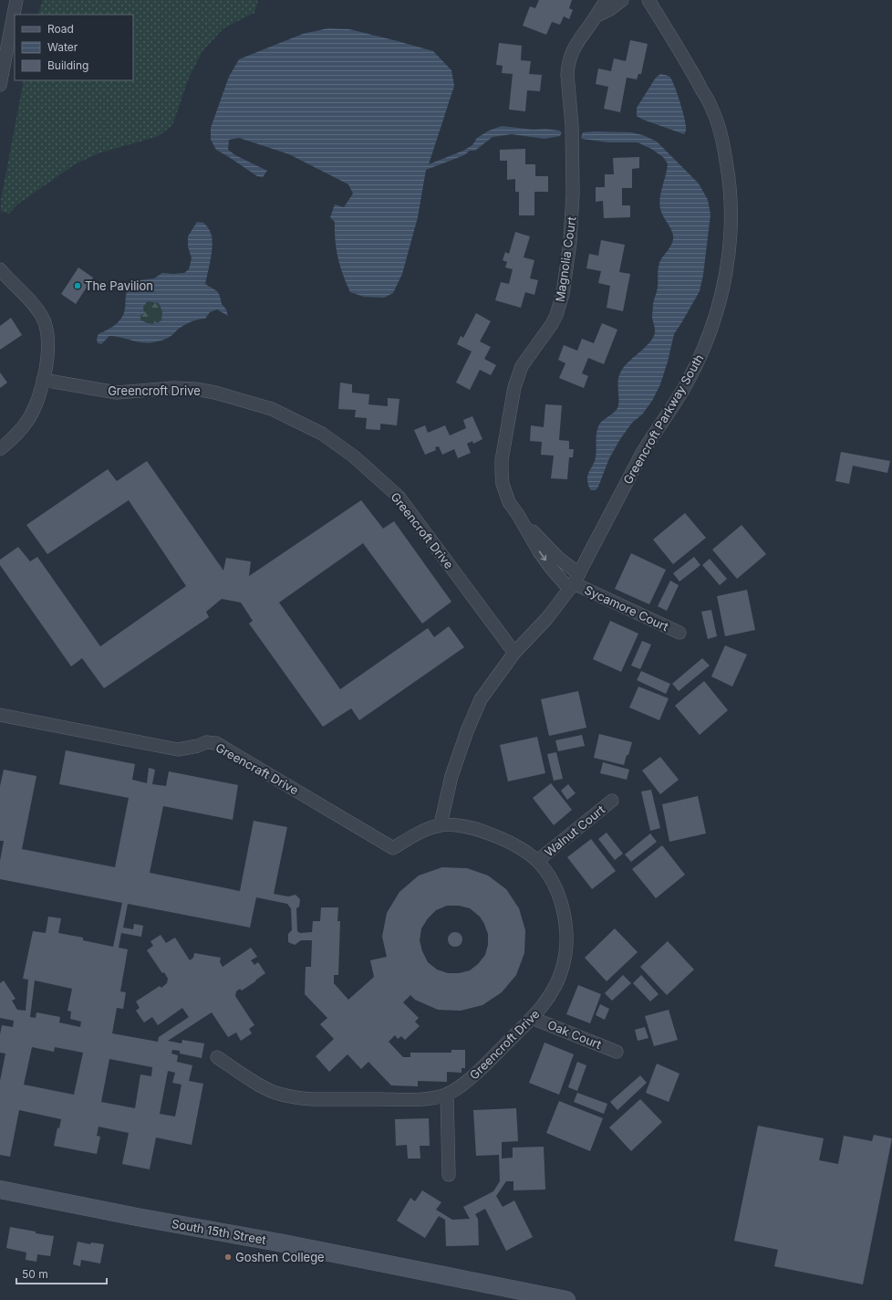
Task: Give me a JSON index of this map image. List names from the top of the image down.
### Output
{
  "streets": {
    "street": [
      "Magnolia Court",
      "Greencroft Drive",
      "Greencroft Parkway South",
      "Sycamore Court",
      "Greencraft Drive",
      "Walnut Court",
      "Oak Court",
      "South 15th Street"
    ]
  },
  "crossings": [
    ["Magnolia Court", "Greencroft Parkway South"],
    ["Magnolia Court", "Sycamore Court"],
    ["Greencroft Drive", "Greencroft Parkway South"],
    ["Greencroft Drive", "Greencraft Drive"],
    ["Greencroft Drive", "Walnut Court"],
    ["Greencroft Drive", "Oak Court"],
    ["Greencroft Parkway South", "Sycamore Court"]
  ],
  "places": ["The Pavilion", "Goshen College"],
  "legend": ["Road", "Water", "Building"],
  "scale_bar": "50 m"
}
